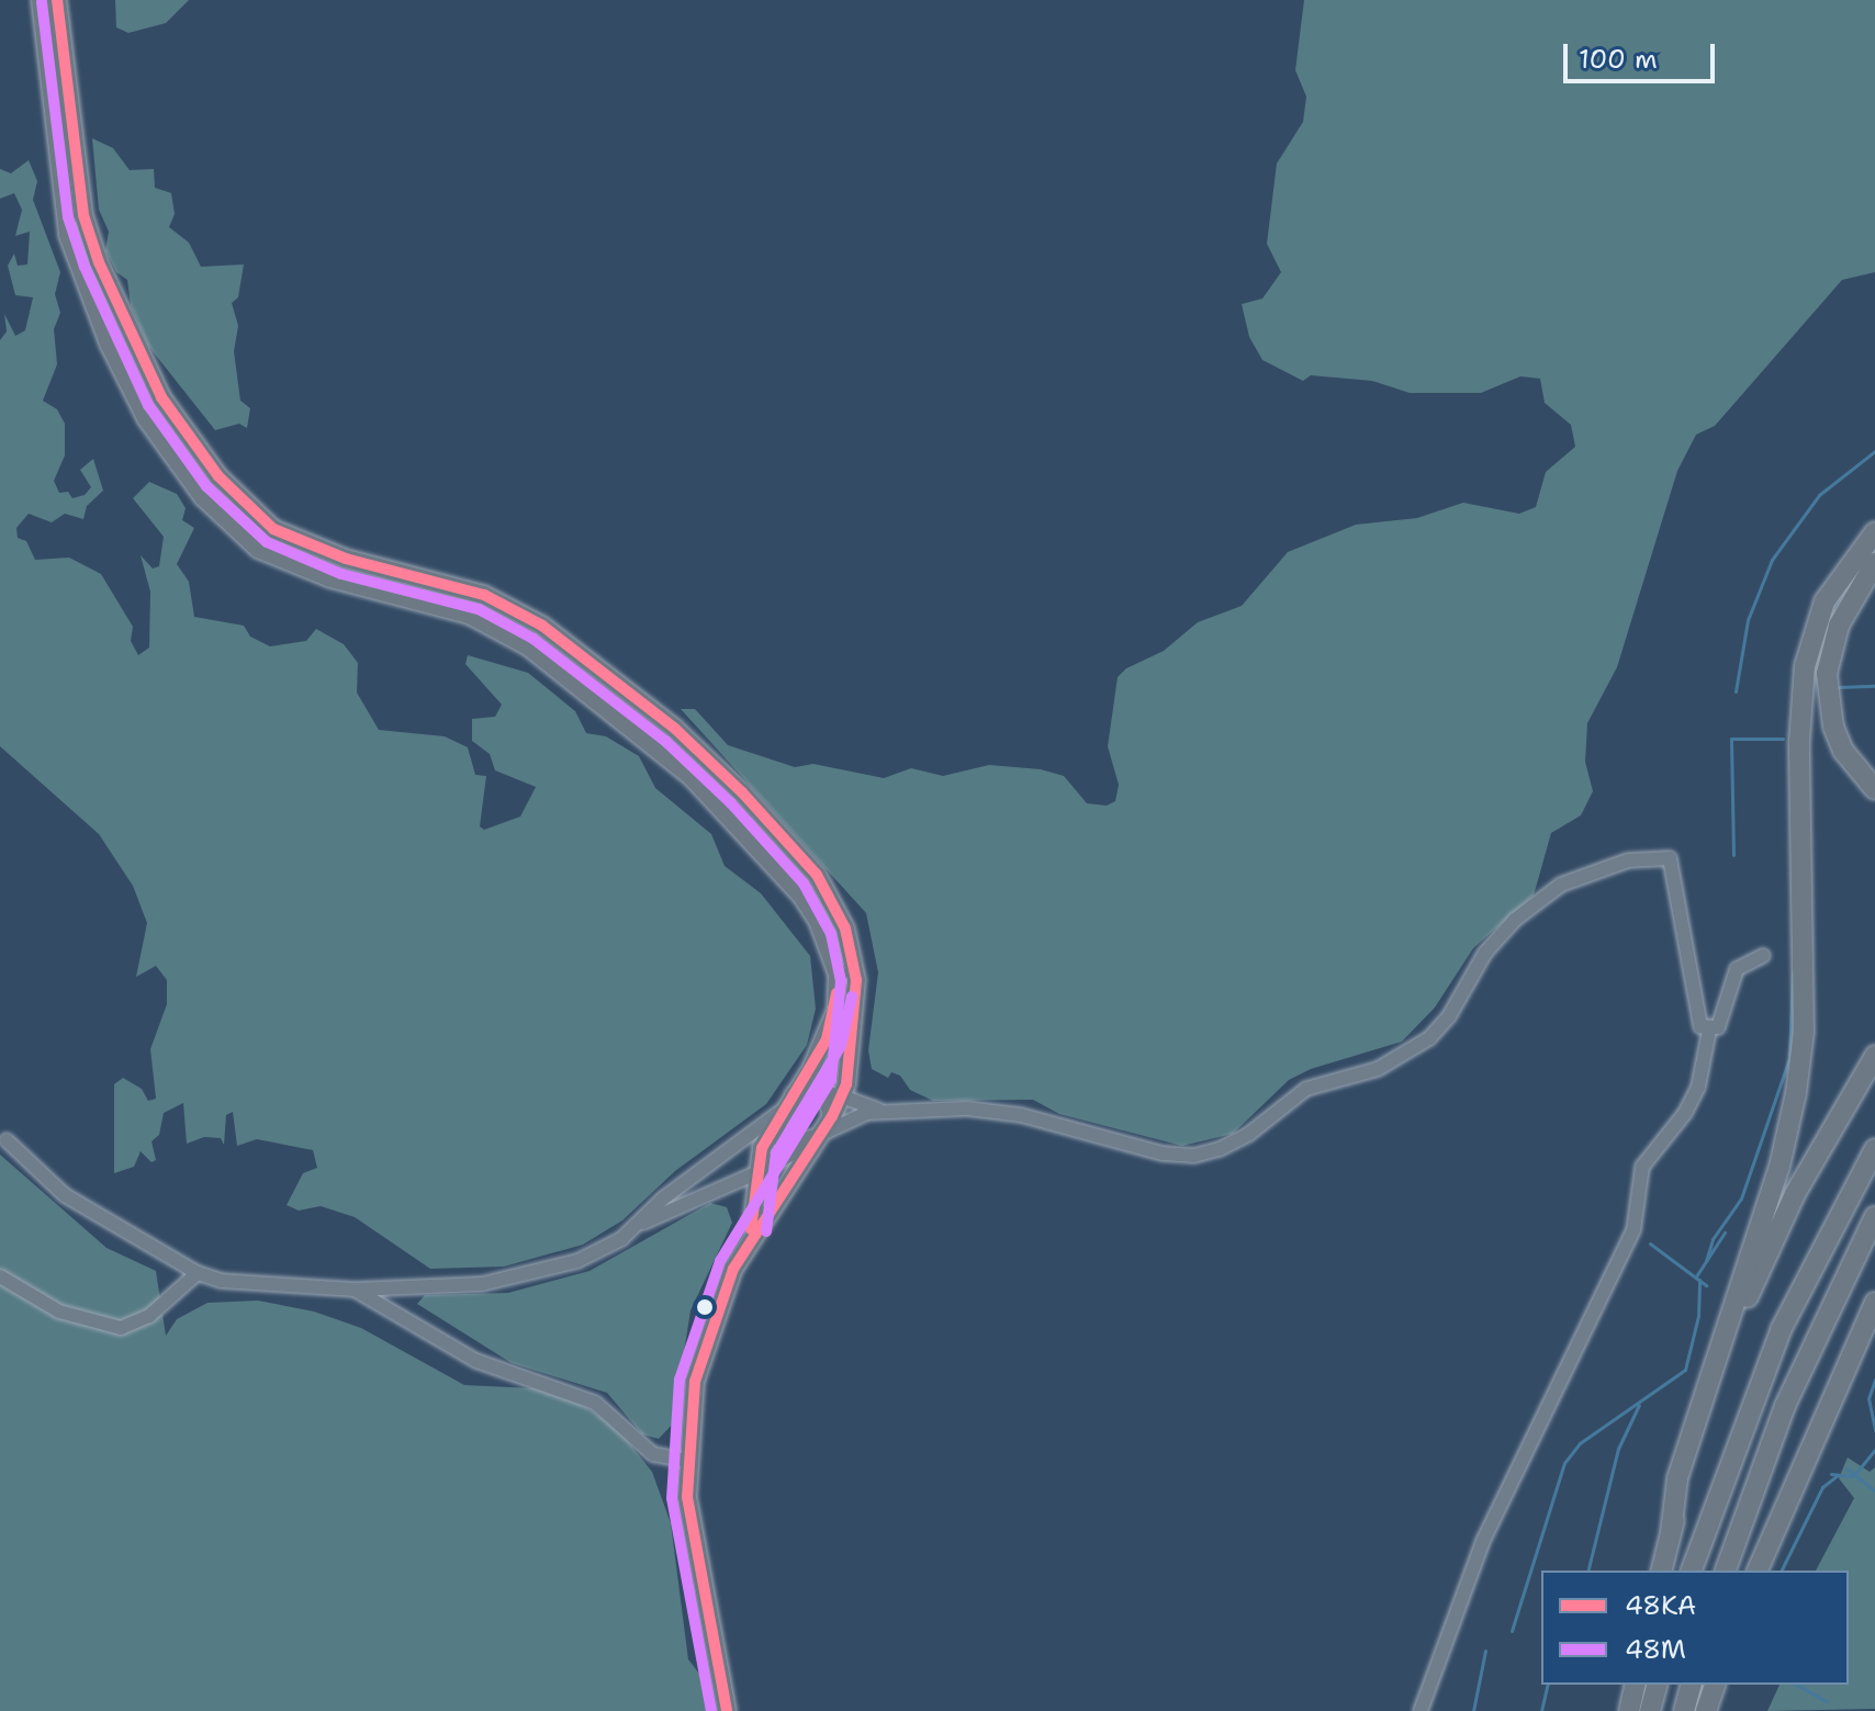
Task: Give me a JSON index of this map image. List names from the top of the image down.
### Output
{
  "lines": ["transit line 48KA", "transit line 48M"],
  "legend": ["48KA", "48M"],
  "scale_bar": "100 m"
}
